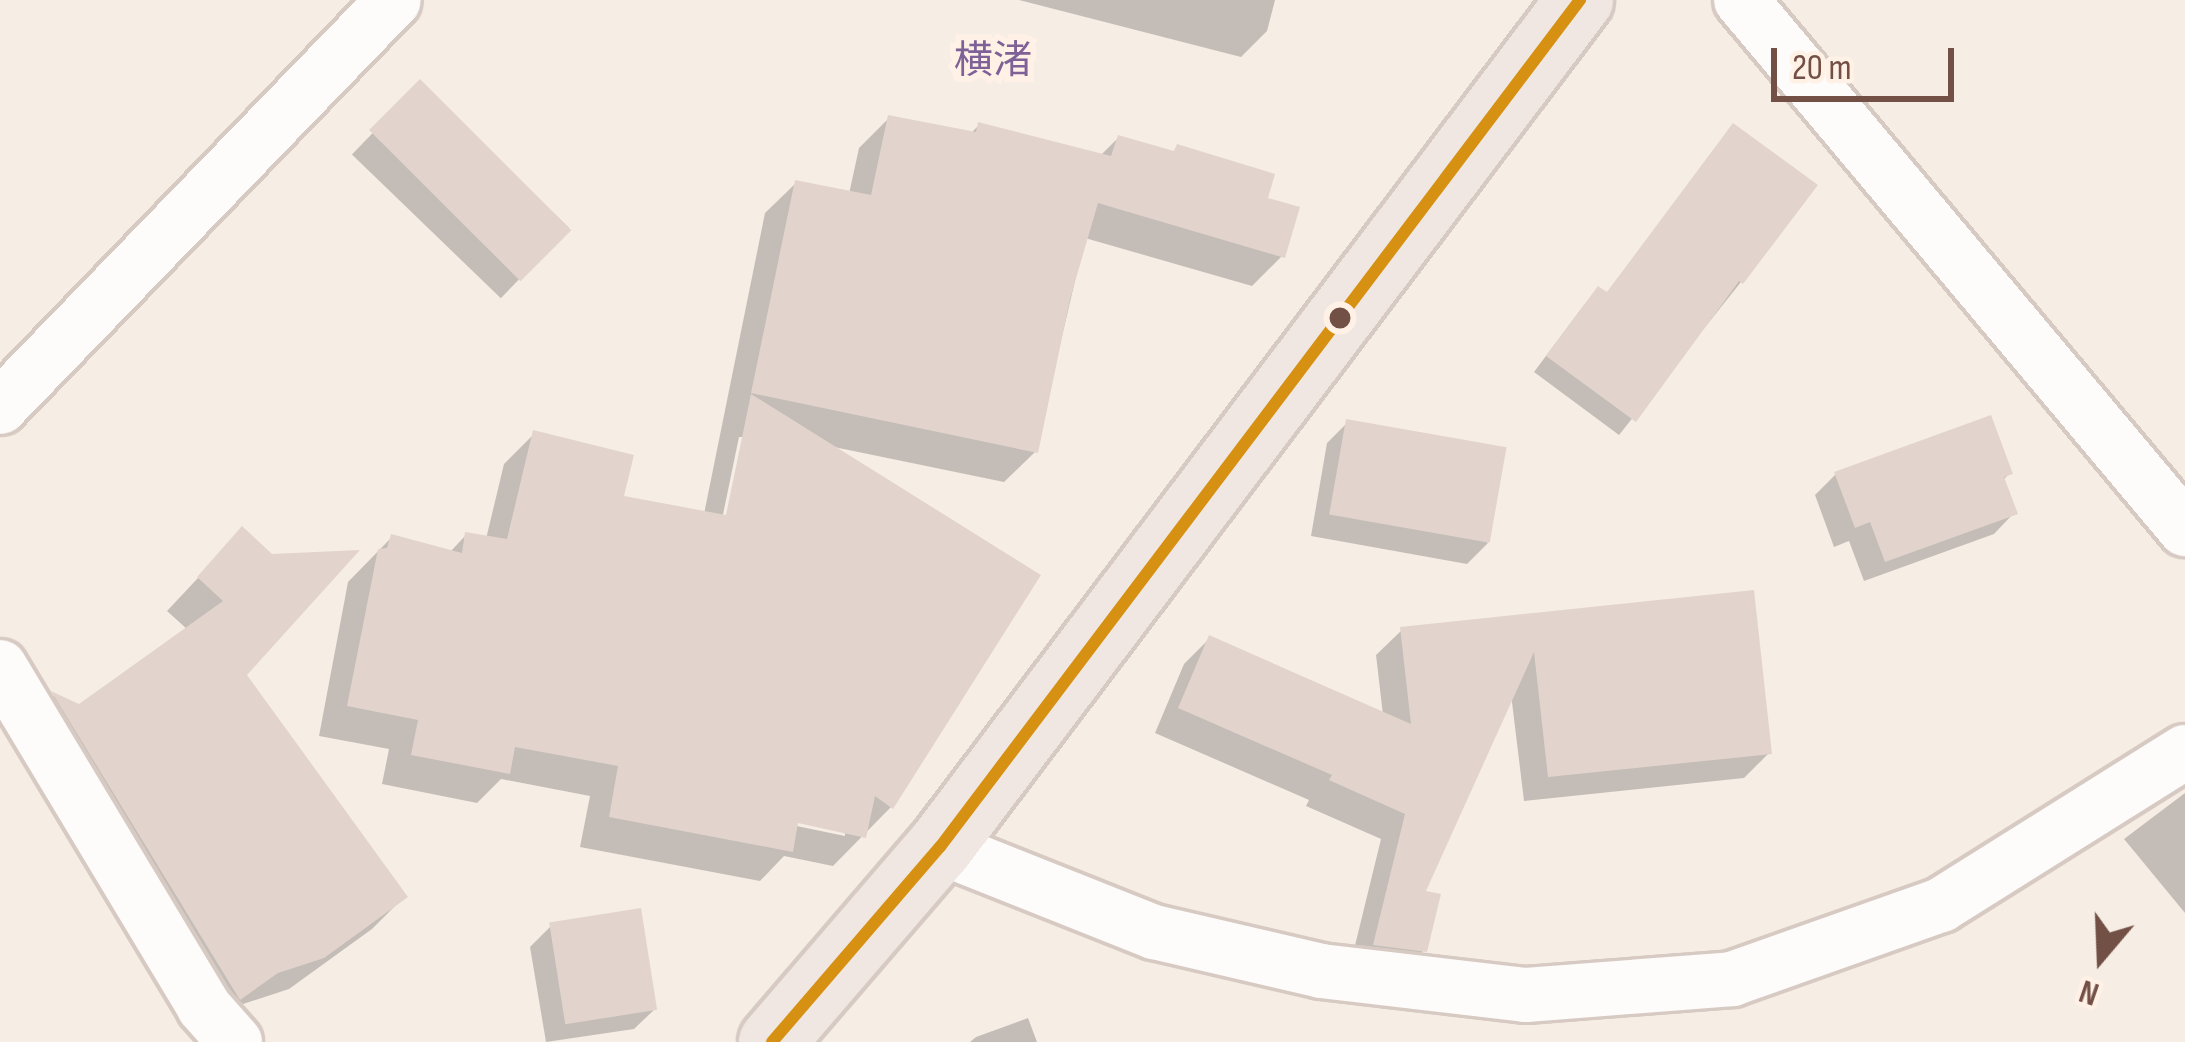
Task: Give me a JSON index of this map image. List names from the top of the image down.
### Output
{
  "districts": ["横渚"],
  "scale_bar": "20 m",
  "north": "bottom"
}
